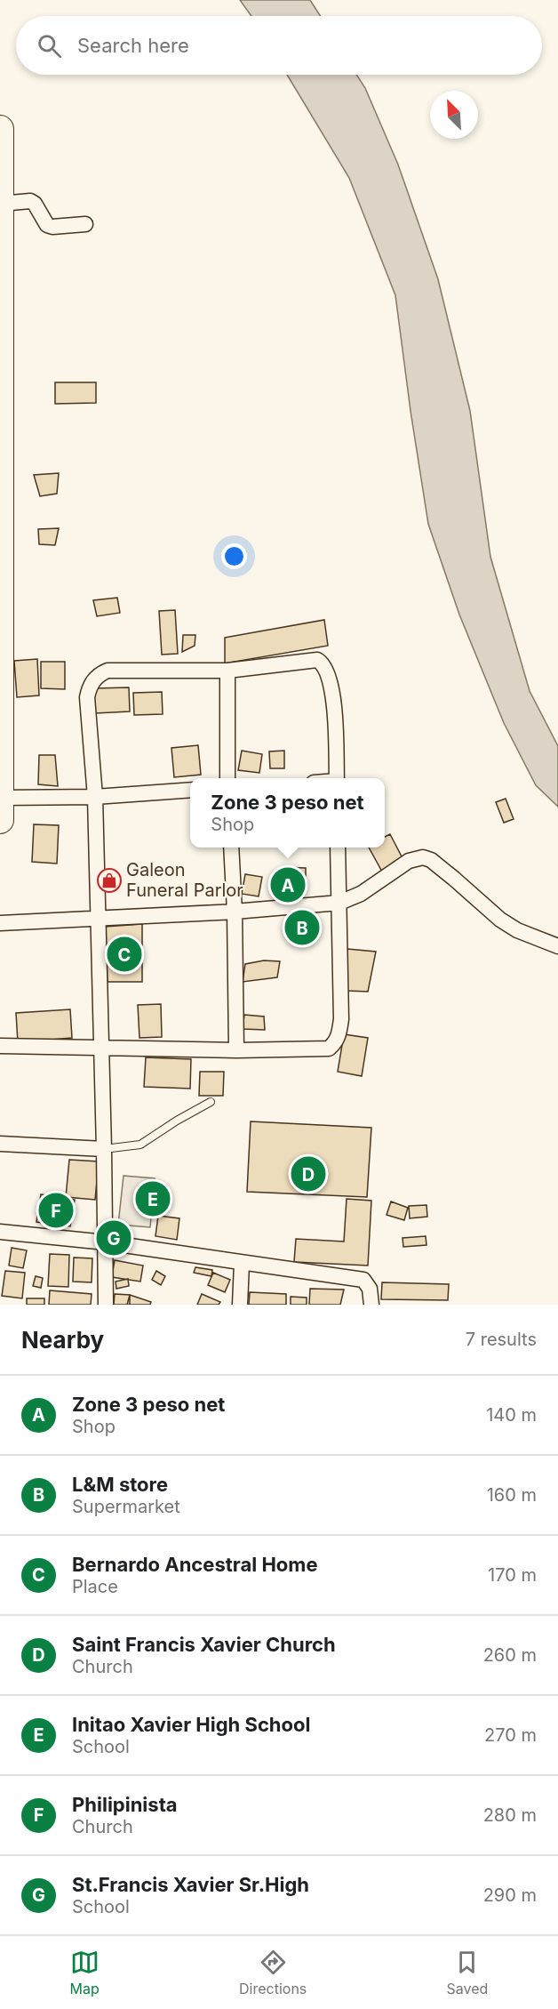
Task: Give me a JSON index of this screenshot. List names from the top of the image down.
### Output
{
  "places": {
    "shop": ["Galeon Funeral Parlor"]
  },
  "north": "top left",
  "page": {
    "search": "Search here",
    "popup": ["Zone 3 peso net", "Shop"],
    "pins": [
      "A",
      "B",
      "C",
      "D",
      "E",
      "F",
      "G"
    ],
    "heading": ["Nearby", "7 results"],
    "list": [
      {
        "mark": "A",
        "name": "Zone 3 peso net",
        "note": "Shop",
        "value": "140 m"
      },
      {
        "mark": "B",
        "name": "L&M store",
        "note": "Supermarket",
        "value": "160 m"
      },
      {
        "mark": "C",
        "name": "Bernardo Ancestral Home",
        "note": "Place",
        "value": "170 m"
      },
      {
        "mark": "D",
        "name": "Saint Francis Xavier Church",
        "note": "Church",
        "value": "260 m"
      },
      {
        "mark": "E",
        "name": "Initao Xavier High School",
        "note": "School",
        "value": "270 m"
      },
      {
        "mark": "F",
        "name": "Philipinista",
        "note": "Church",
        "value": "280 m"
      },
      {
        "mark": "G",
        "name": "St.Francis Xavier Sr.High",
        "note": "School",
        "value": "290 m"
      }
    ],
    "nav": ["Map", "Directions", "Saved"]
  }
}
